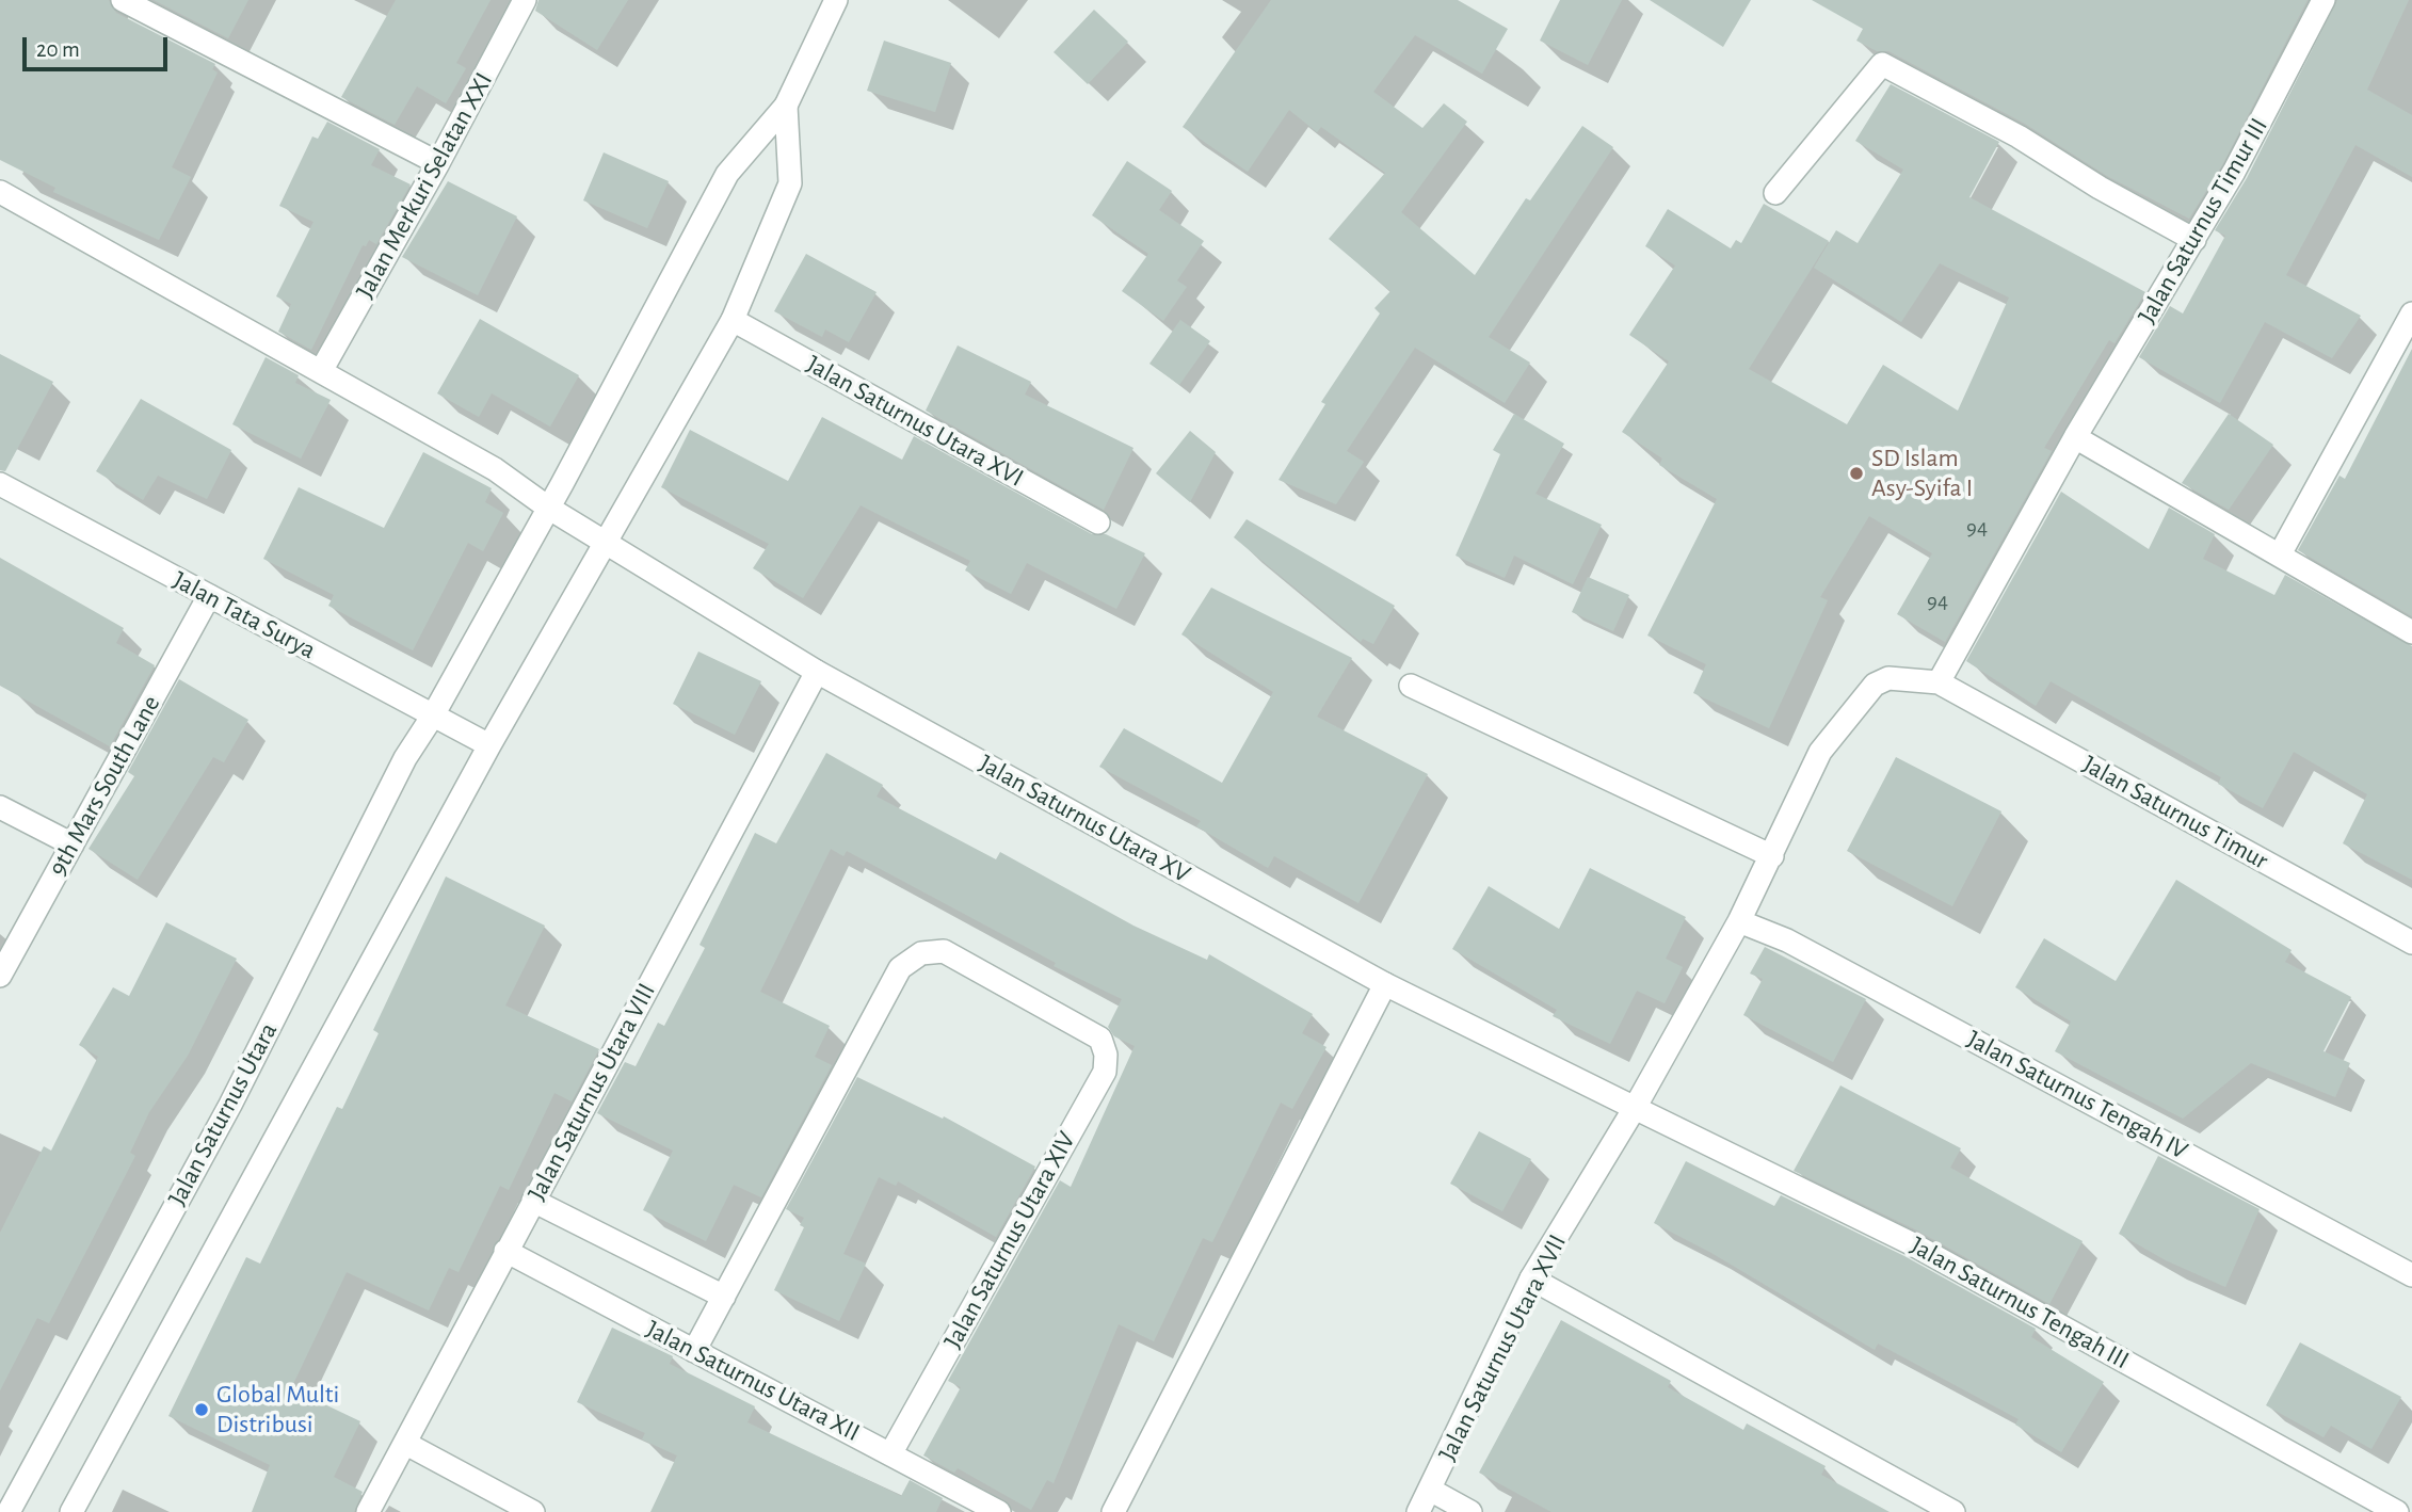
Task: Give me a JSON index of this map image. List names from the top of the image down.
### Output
{
  "streets": {
    "street": [
      "Jalan Merkuri Selatan XXI",
      "Jalan Saturnus Timur III",
      "Jalan Saturnus Utara XVI",
      "Jalan Tata Surya",
      "9th Mars South Lane",
      "Jalan Saturnus Timur",
      "Jalan Saturnus Utara XV",
      "Jalan Saturnus Utara VIII",
      "Jalan Saturnus Tengah IV",
      "Jalan Saturnus Utara",
      "Jalan Saturnus Utara XIV",
      "Jalan Saturnus Tengah III",
      "Jalan Saturnus Utara XVII",
      "Jalan Saturnus Utara XII"
    ]
  },
  "crossings": [
    ["Jalan Merkuri Selatan XXI", "Jalan Saturnus Utara XV"],
    ["Jalan Saturnus Timur III", "Jalan Saturnus Timur"],
    ["Jalan Saturnus Timur III", "Jalan Saturnus Utara XVII"],
    ["Jalan Tata Surya", "9th Mars South Lane"],
    ["Jalan Tata Surya", "Jalan Saturnus Utara"],
    ["Jalan Saturnus Timur", "Jalan Saturnus Utara XVII"],
    ["Jalan Saturnus Utara XV", "Jalan Saturnus Utara VIII"],
    ["Jalan Saturnus Utara XV", "Jalan Saturnus Utara"],
    ["Jalan Saturnus Utara XV", "Jalan Saturnus Tengah III"],
    ["Jalan Saturnus Utara XV", "Jalan Saturnus Utara XVII"],
    ["Jalan Saturnus Utara VIII", "Jalan Saturnus Utara XII"],
    ["Jalan Saturnus Tengah IV", "Jalan Saturnus Utara XVII"],
    ["Jalan Saturnus Utara XIV", "Jalan Saturnus Utara XII"],
    ["Jalan Saturnus Tengah III", "Jalan Saturnus Utara XVII"]
  ],
  "places": ["SD Islam Asy-Syifa I", "Global Multi Distribusi"],
  "house_numbers": ["94", "94"],
  "scale_bar": "20 m"
}
